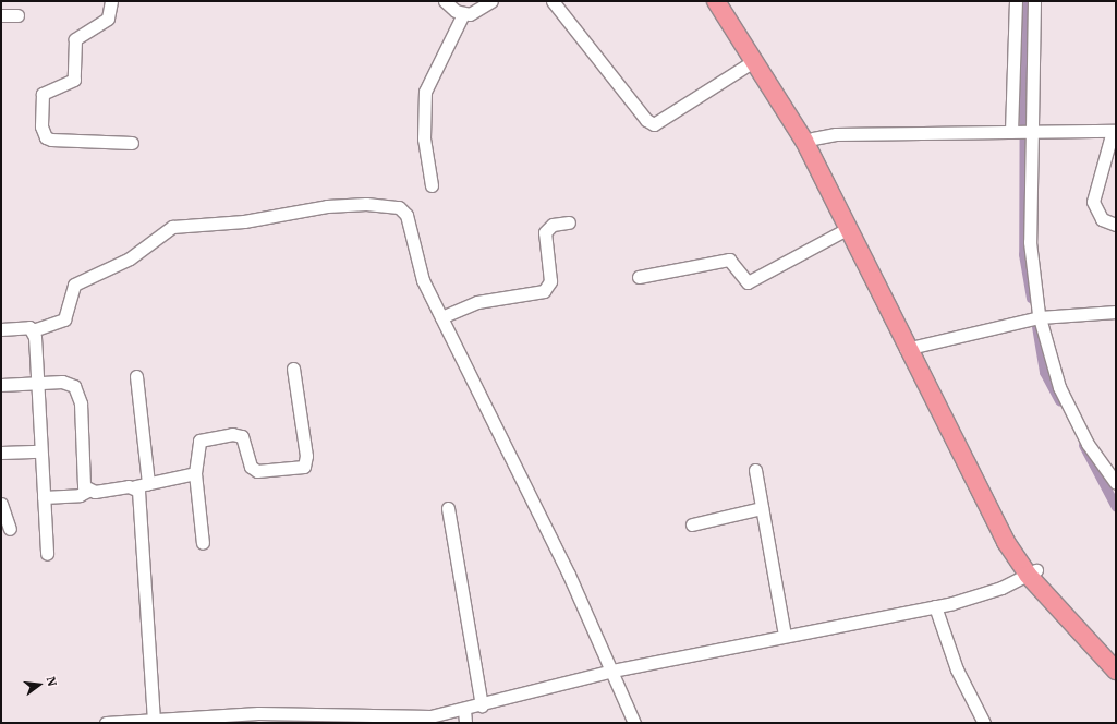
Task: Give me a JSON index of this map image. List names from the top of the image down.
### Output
{
  "north": "right"
}
